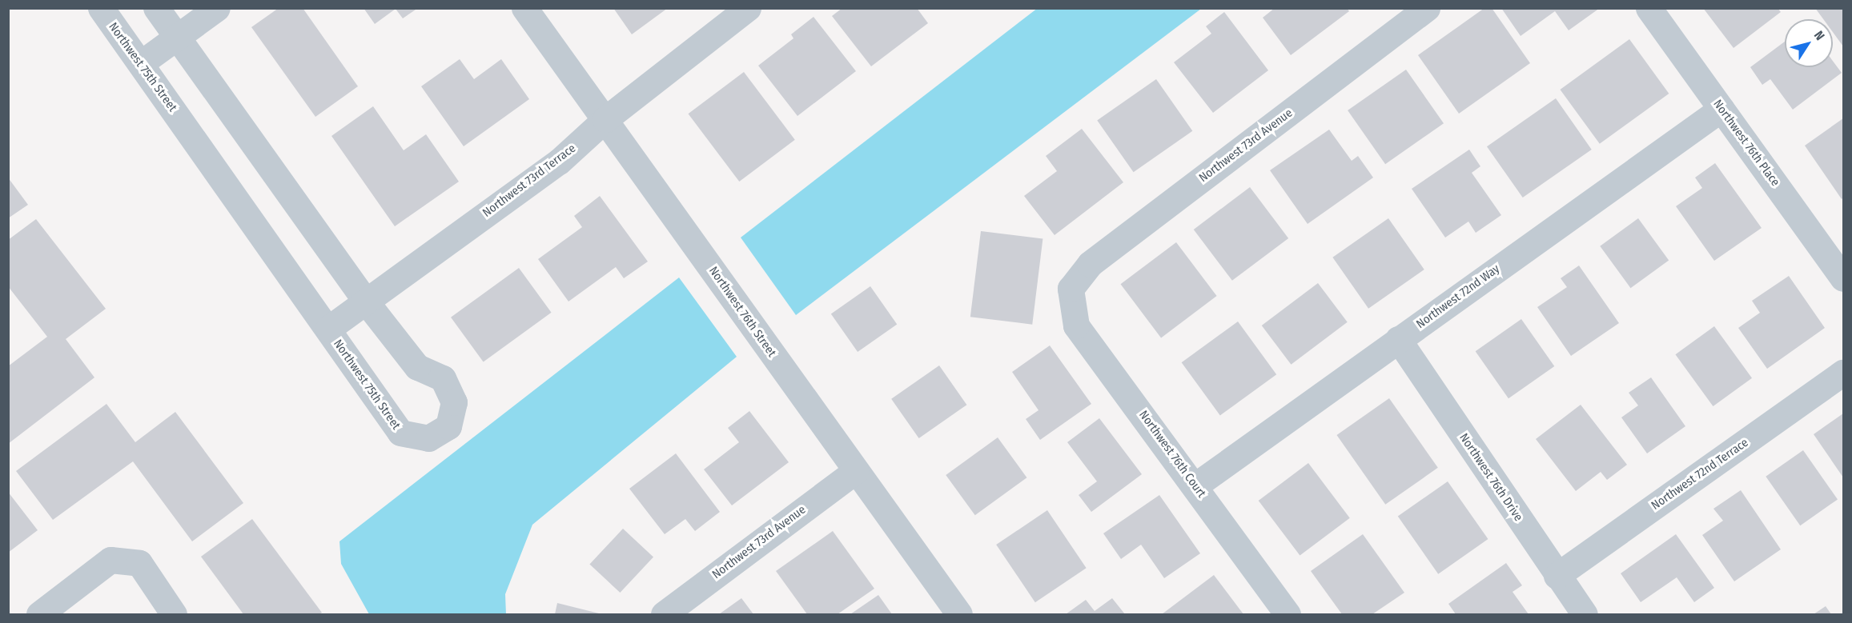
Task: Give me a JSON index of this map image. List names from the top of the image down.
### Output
{
  "streets": {
    "street": [
      "Northwest 75th Street",
      "Northwest 76th Place",
      "Northwest 73rd Avenue",
      "Northwest 73rd Terrace",
      "Northwest 72nd Way",
      "Northwest 76th Street",
      "Northwest 76th Court",
      "Northwest 72nd Terrace",
      "Northwest 76th Drive"
    ]
  },
  "crossings": [
    ["Northwest 75th Street", "Northwest 73rd Terrace"],
    ["Northwest 76th Place", "Northwest 72nd Way"],
    ["Northwest 73rd Avenue", "Northwest 76th Street"],
    ["Northwest 73rd Avenue", "Northwest 76th Court"],
    ["Northwest 73rd Terrace", "Northwest 76th Street"],
    ["Northwest 72nd Way", "Northwest 76th Court"],
    ["Northwest 72nd Way", "Northwest 76th Drive"],
    ["Northwest 72nd Terrace", "Northwest 76th Drive"]
  ],
  "north": "top right"
}
